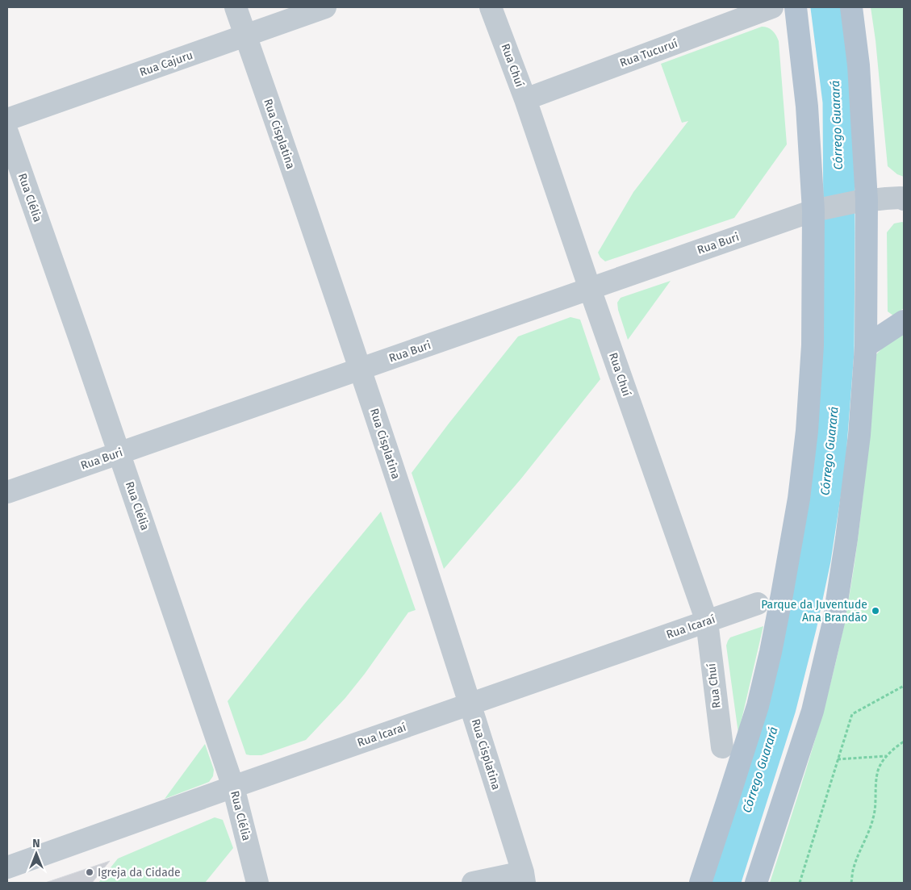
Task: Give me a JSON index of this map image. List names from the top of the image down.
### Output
{
  "streets": {
    "street": [
      "Rua Tucuruí",
      "Rua Cajuru",
      "Rua Chuí",
      "Rua Cisplatina",
      "Rua Clélia",
      "Rua Buri",
      "Rua Icaraí"
    ]
  },
  "crossings": [
    ["Rua Tucuruí", "Rua Chuí"],
    ["Rua Cajuru", "Rua Cisplatina"],
    ["Rua Chuí", "Rua Buri"],
    ["Rua Chuí", "Rua Icaraí"],
    ["Rua Cisplatina", "Rua Buri"],
    ["Rua Cisplatina", "Rua Icaraí"],
    ["Rua Clélia", "Rua Buri"],
    ["Rua Clélia", "Rua Icaraí"]
  ],
  "water": ["Córrego Guarará"],
  "places": ["Parque da Juventude Ana Brandão", "Igreja da Cidade"],
  "north": "top"
}
